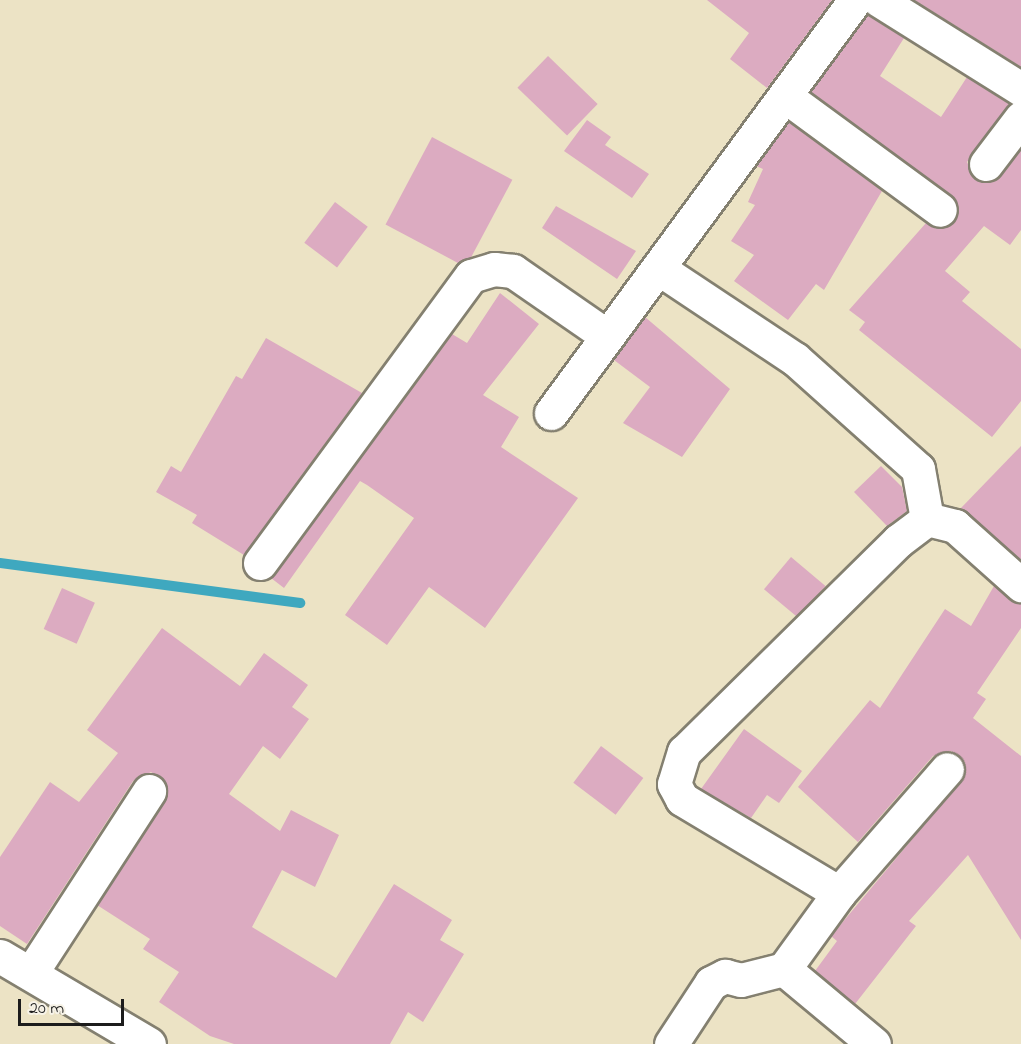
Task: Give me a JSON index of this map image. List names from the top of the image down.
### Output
{
  "scale_bar": "20 m"
}
